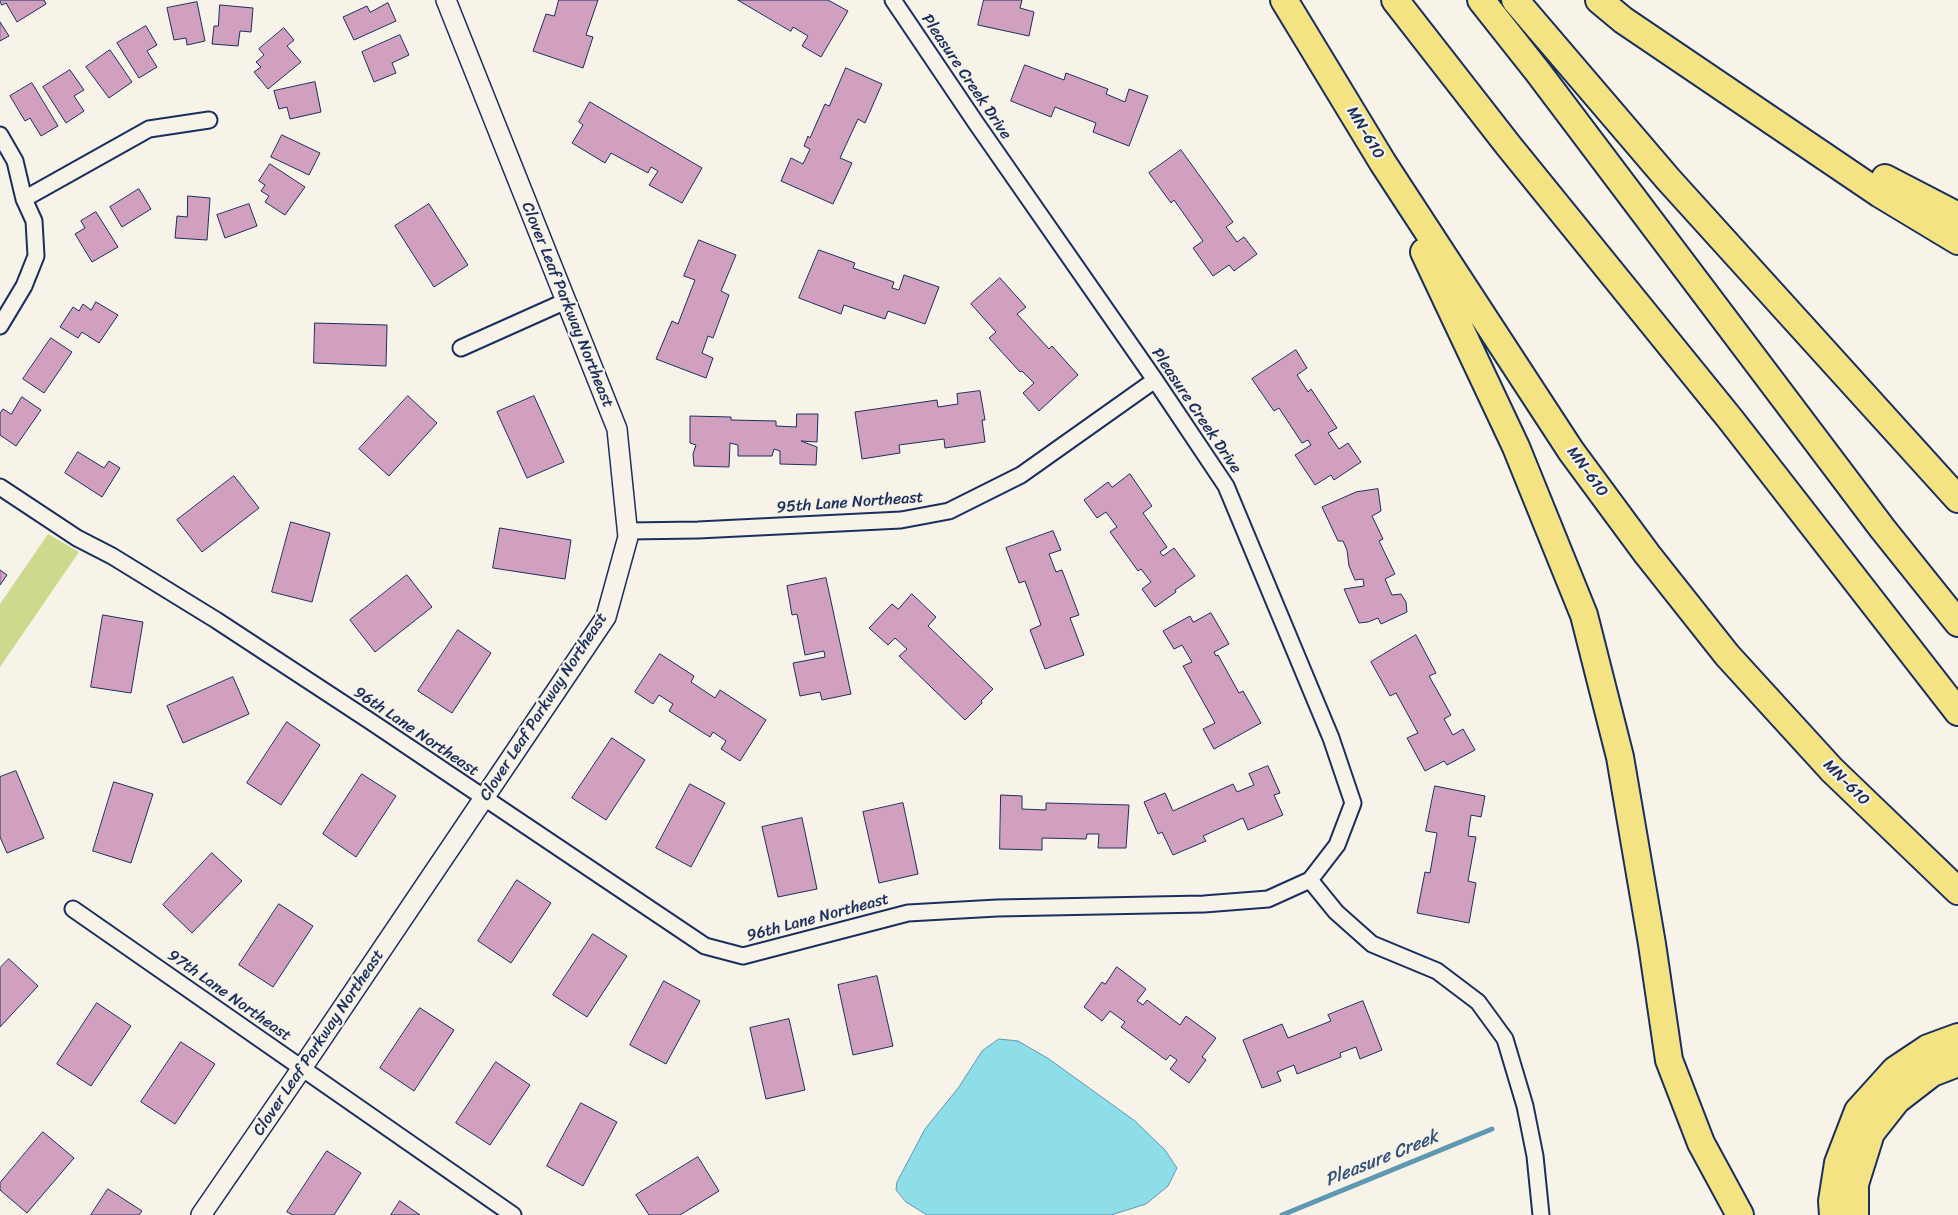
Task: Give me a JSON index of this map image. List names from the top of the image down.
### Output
{
  "streets": {
    "highway": ["MN-610"],
    "street": [
      "Pleasure Creek Drive",
      "Clover Leaf Parkway Northeast",
      "95th Lane Northeast",
      "96th Lane Northeast",
      "97th Lane Northeast"
    ]
  },
  "crossings": [
    ["Pleasure Creek Drive", "95th Lane Northeast"],
    ["Pleasure Creek Drive", "96th Lane Northeast"],
    ["Clover Leaf Parkway Northeast", "95th Lane Northeast"],
    ["Clover Leaf Parkway Northeast", "96th Lane Northeast"],
    ["Clover Leaf Parkway Northeast", "97th Lane Northeast"]
  ],
  "water": ["Pleasure Creek"]
}
